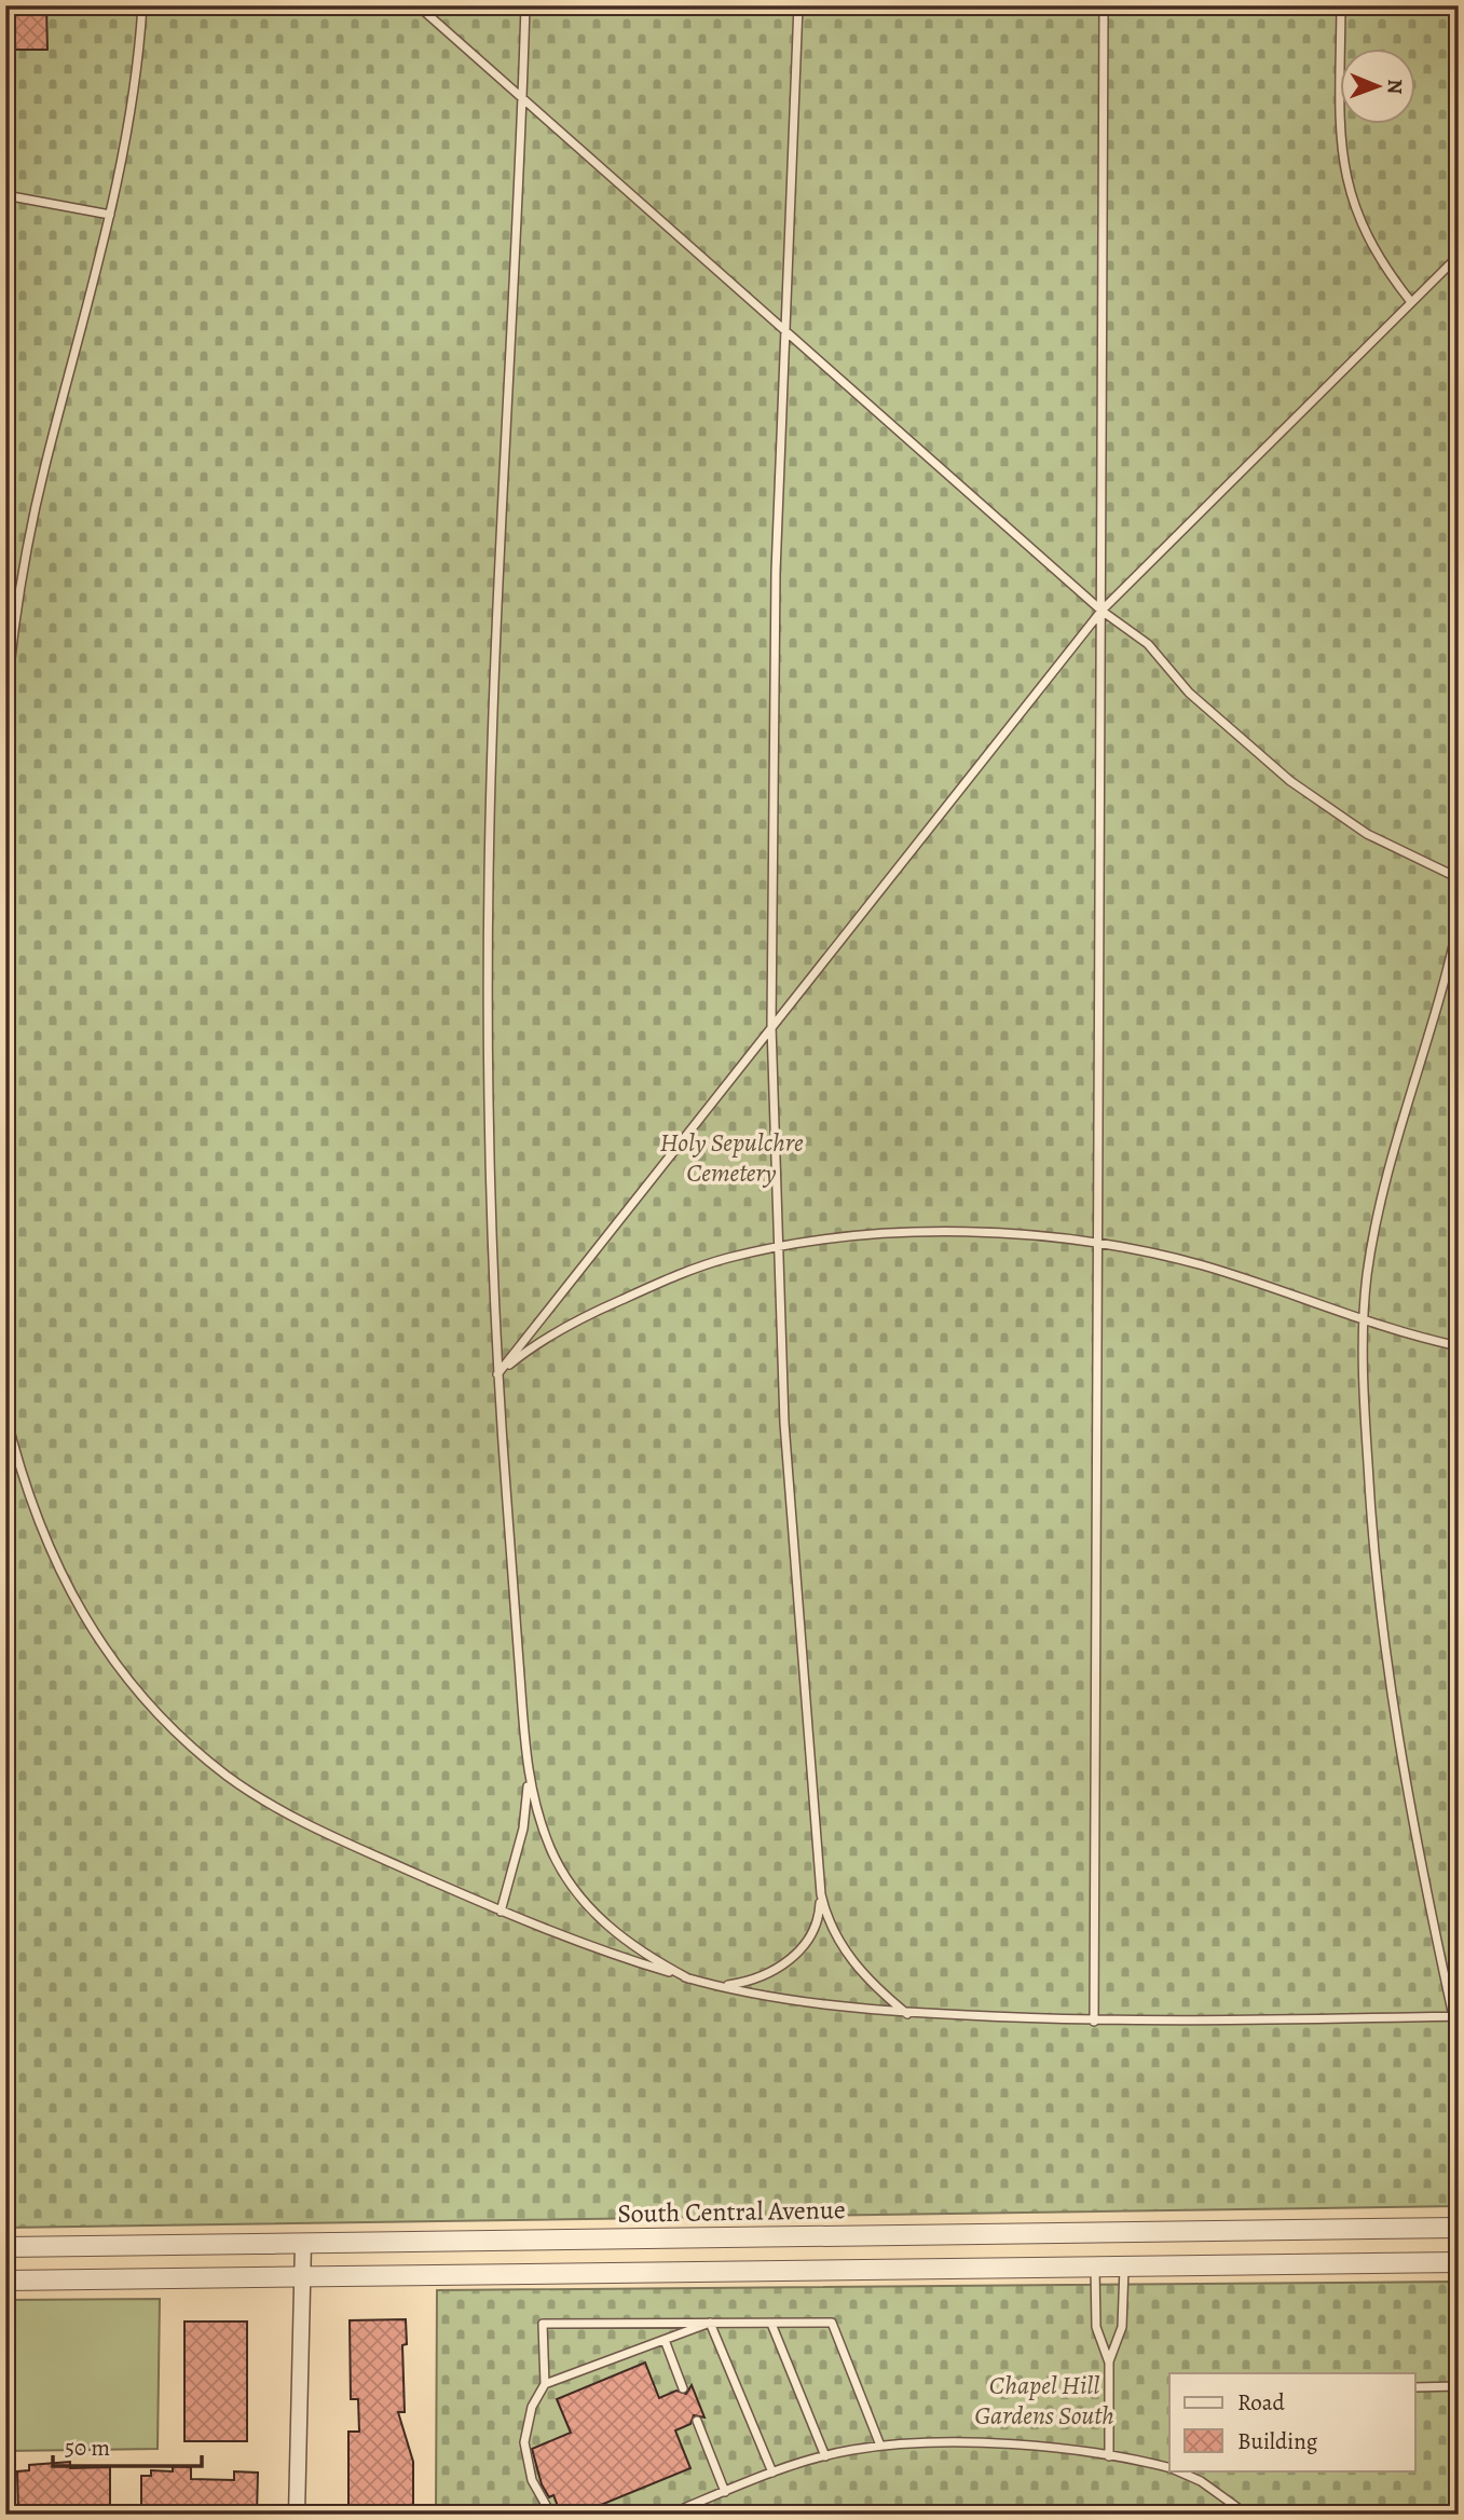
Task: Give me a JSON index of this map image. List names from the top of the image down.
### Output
{
  "streets": {
    "street": ["South Central Avenue"]
  },
  "parks": ["Holy Sepulchre Cemetery", "Chapel Hill Gardens South"],
  "legend": ["Road", "Building"],
  "scale_bar": "50 m",
  "north": "right"
}
